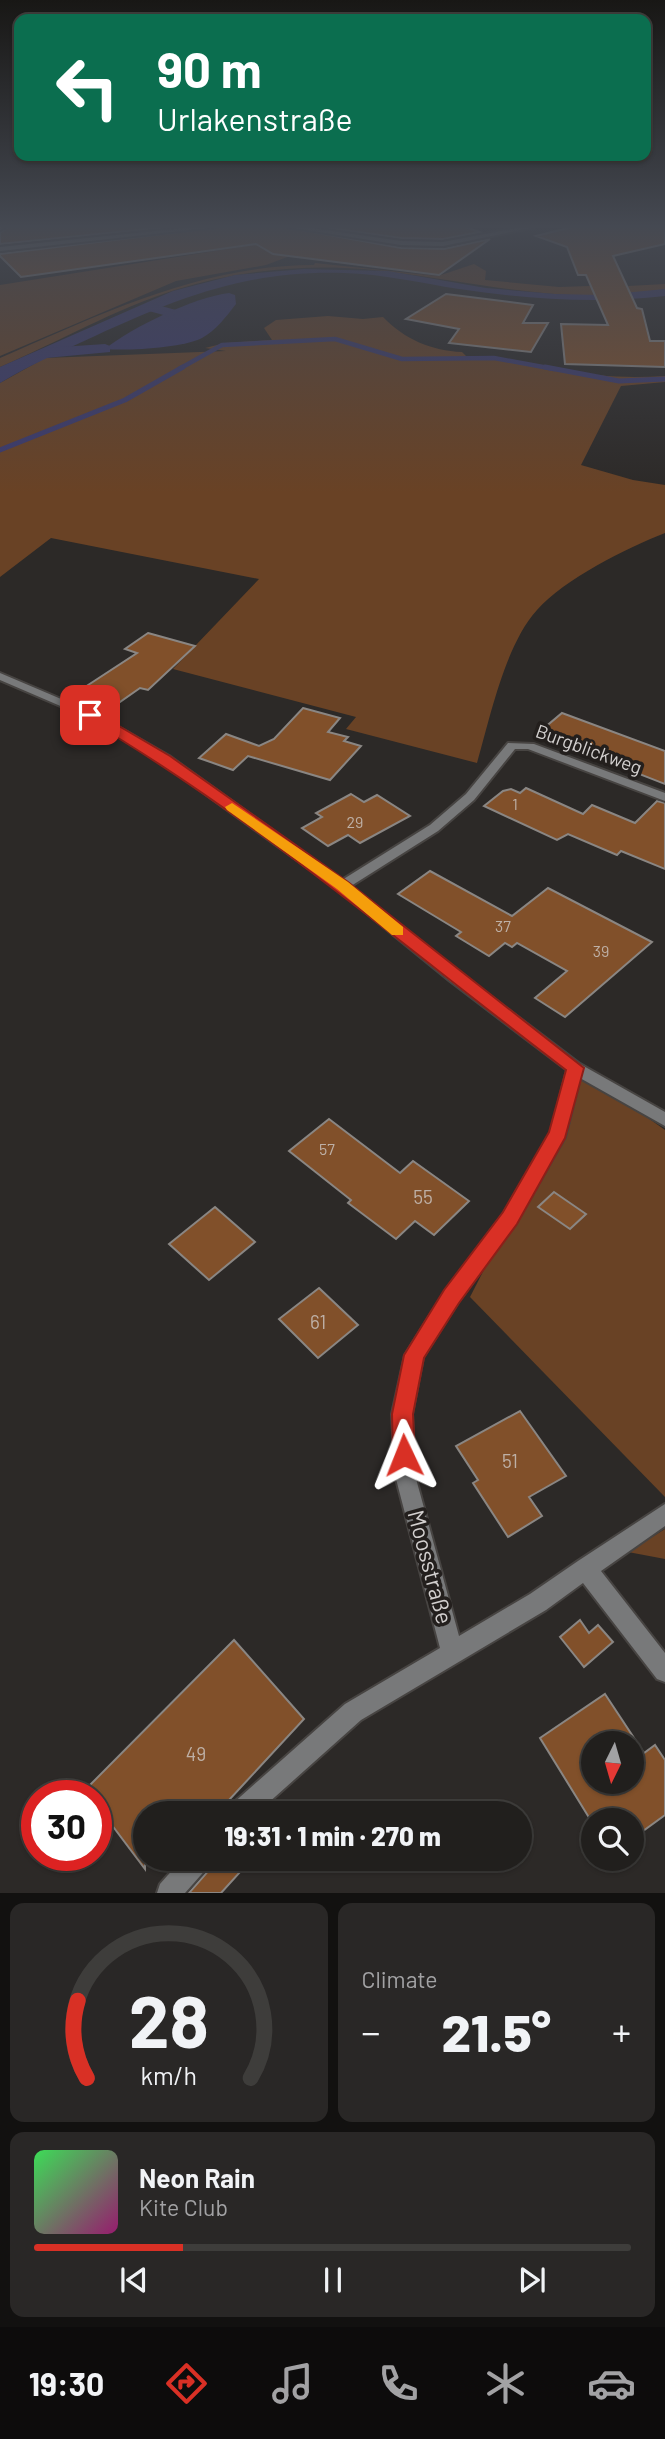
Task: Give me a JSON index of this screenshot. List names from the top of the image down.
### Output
{
  "streets": {
    "street": ["Burgblickweg", "Moosstraße"]
  },
  "house_numbers": [
    "1",
    "29",
    "37",
    "39",
    "57",
    "55",
    "61",
    "51",
    "49"
  ],
  "north": "bottom",
  "page": {
    "turn": ["90 m", "Urlakenstraße"],
    "limit": "30",
    "trip": "19:31 · 1 min · 270 m",
    "tile": "Climate",
    "heat": ["−", "21.5°", "+"],
    "song": ["Neon Rain", "Kite Club"],
    "tabs": "19:30",
    "gauge": ["28", "km/h"]
  }
}
